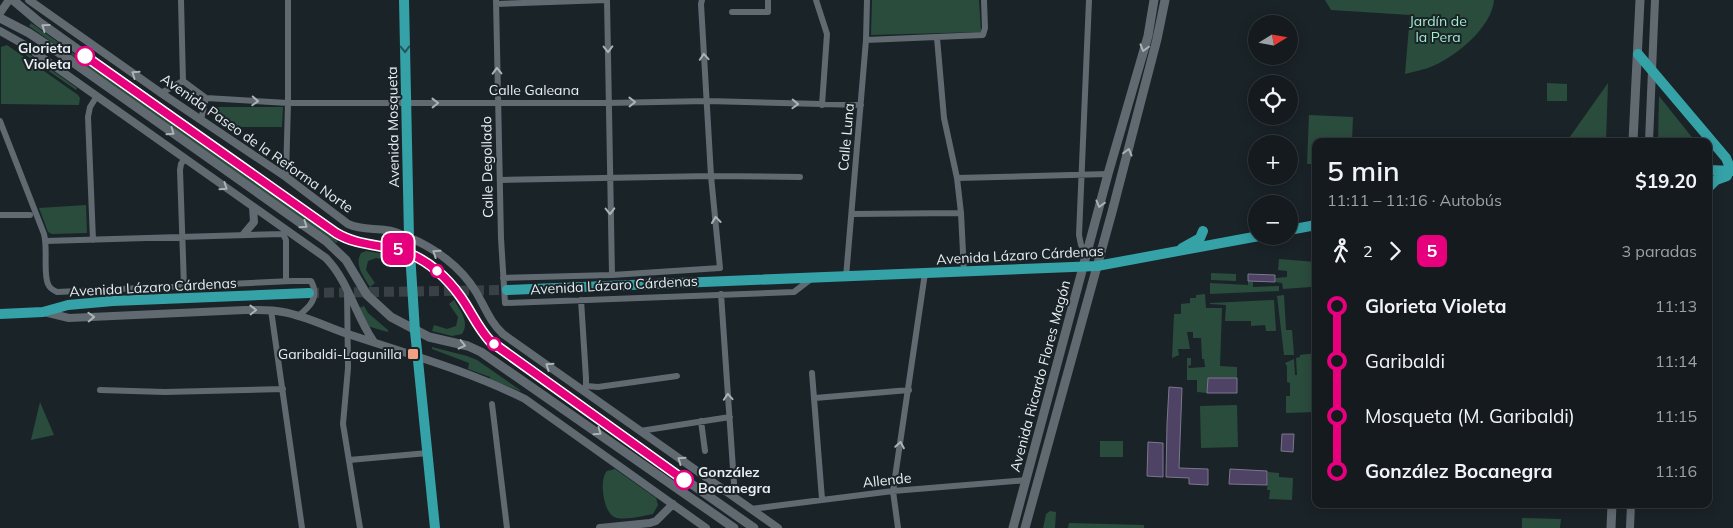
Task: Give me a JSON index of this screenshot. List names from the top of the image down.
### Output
{
  "streets": {
    "main road": [
      "Avenida Mosqueta",
      "Avenida Paseo de la Reforma Norte",
      "Avenida Lázaro Cárdenas",
      "Avenida Ricardo Flores Magón"
    ],
    "street": [
      "Calle Galeana",
      "Calle Luna",
      "Calle Degollado",
      "Allende"
    ]
  },
  "crossings": [
    ["Calle Galeana", "Avenida Mosqueta"],
    ["Calle Galeana", "Calle Luna"],
    ["Calle Galeana", "Calle Degollado"],
    ["Avenida Mosqueta", "Avenida Paseo de la Reforma Norte"],
    ["Calle Luna", "Avenida Lázaro Cárdenas"],
    ["Avenida Paseo de la Reforma Norte", "Allende"],
    ["Calle Degollado", "Avenida Lázaro Cárdenas"],
    ["Avenida Lázaro Cárdenas", "Avenida Ricardo Flores Magón"],
    ["Avenida Ricardo Flores Magón", "Allende"]
  ],
  "one_way": ["Calle Galeana"],
  "parks": ["Jardín de la Pera"],
  "places": {
    "other": ["Glorieta Violeta", "González Bocanegra"],
    "transit": ["Garibaldi-Lagunilla"]
  },
  "lines": ["bus line 5"],
  "north": "right",
  "page": {
    "on_map": "5",
    "map_buttons": ["+", "−"],
    "heading": ["5 min", "11:11 – 11:16 · Autobús", "$19.20"],
    "legs": ["2", "5", "3 paradas"],
    "list": [
      {
        "name": "Glorieta Violeta",
        "value": "11:13"
      },
      {
        "name": "Garibaldi",
        "value": "11:14"
      },
      {
        "name": "Mosqueta (M. Garibaldi)",
        "value": "11:15"
      },
      {
        "name": "González Bocanegra",
        "value": "11:16"
      }
    ]
  }
}
